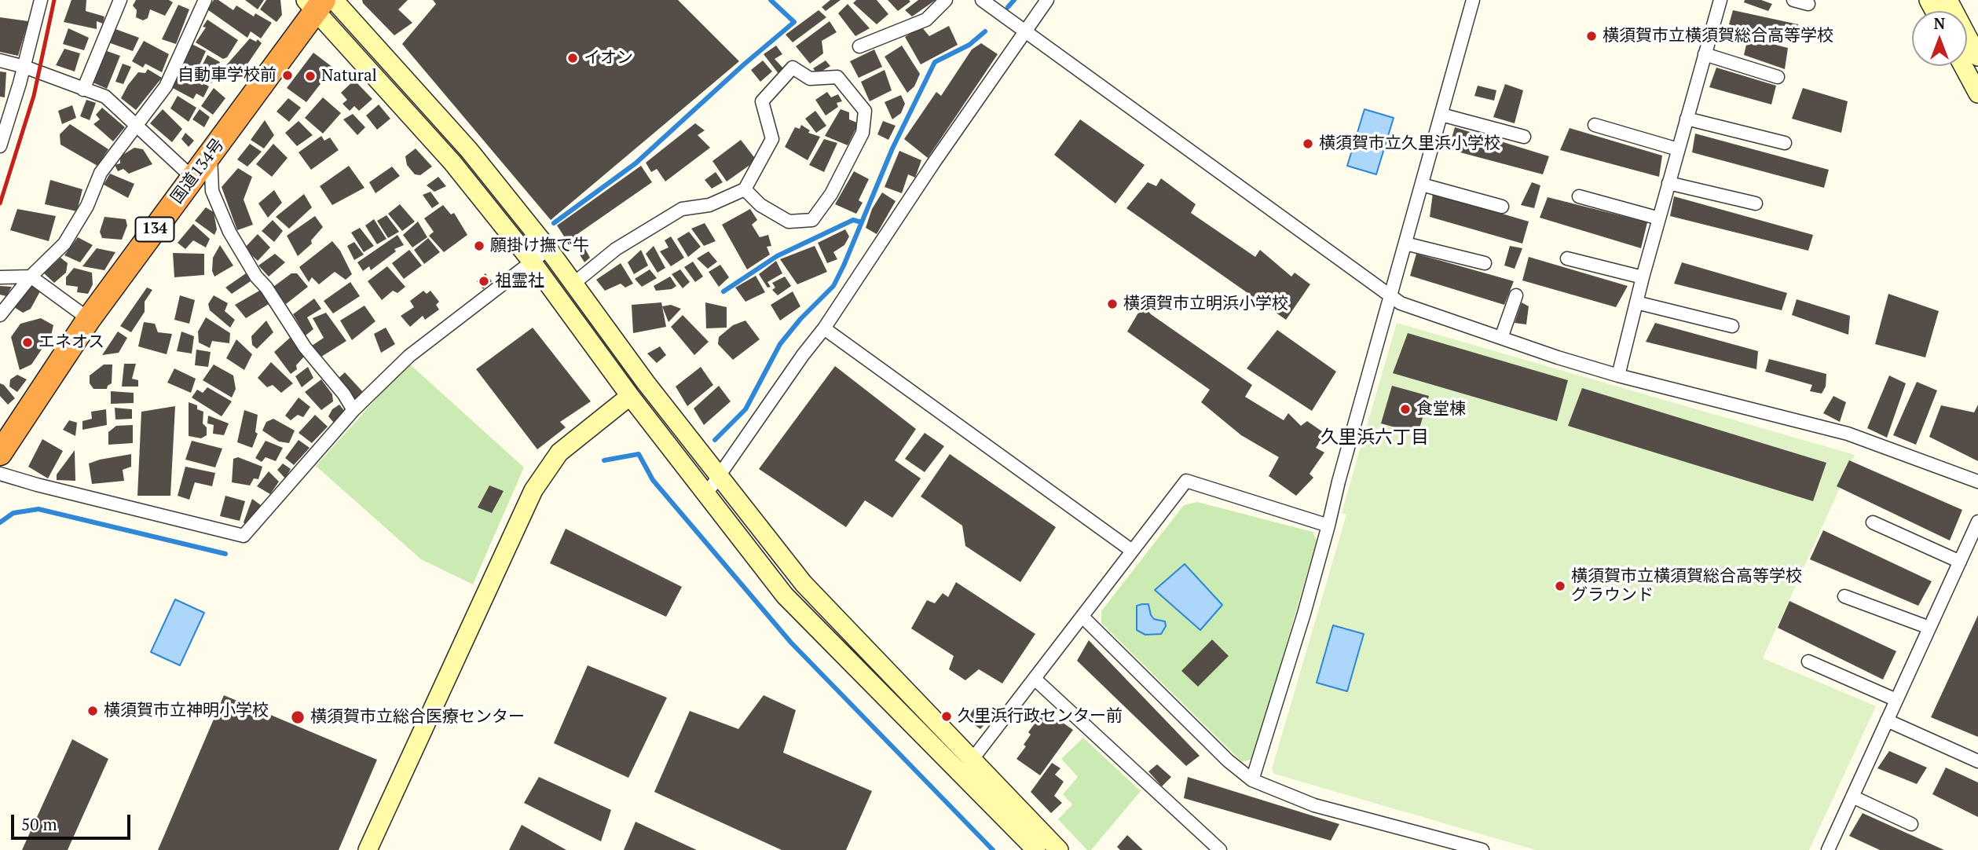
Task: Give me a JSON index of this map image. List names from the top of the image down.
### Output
{
  "streets": {
    "highway": ["国道134号", "134"]
  },
  "districts": ["久里浜六丁目"],
  "places": [
    "横須賀市立横須賀総合高等学校",
    "イオン",
    "自動車学校前",
    "Natural",
    "横須賀市立久里浜小学校",
    "願掛け撫で牛",
    "祖霊社",
    "横須賀市立明浜小学校",
    "エネオス",
    "食堂棟",
    "横須賀市立横須賀総合高等学校 グラウンド",
    "横須賀市立神明小学校",
    "久里浜行政センター前",
    "横須賀市立総合医療センター"
  ],
  "scale_bar": "50 m",
  "north": "top"
}
